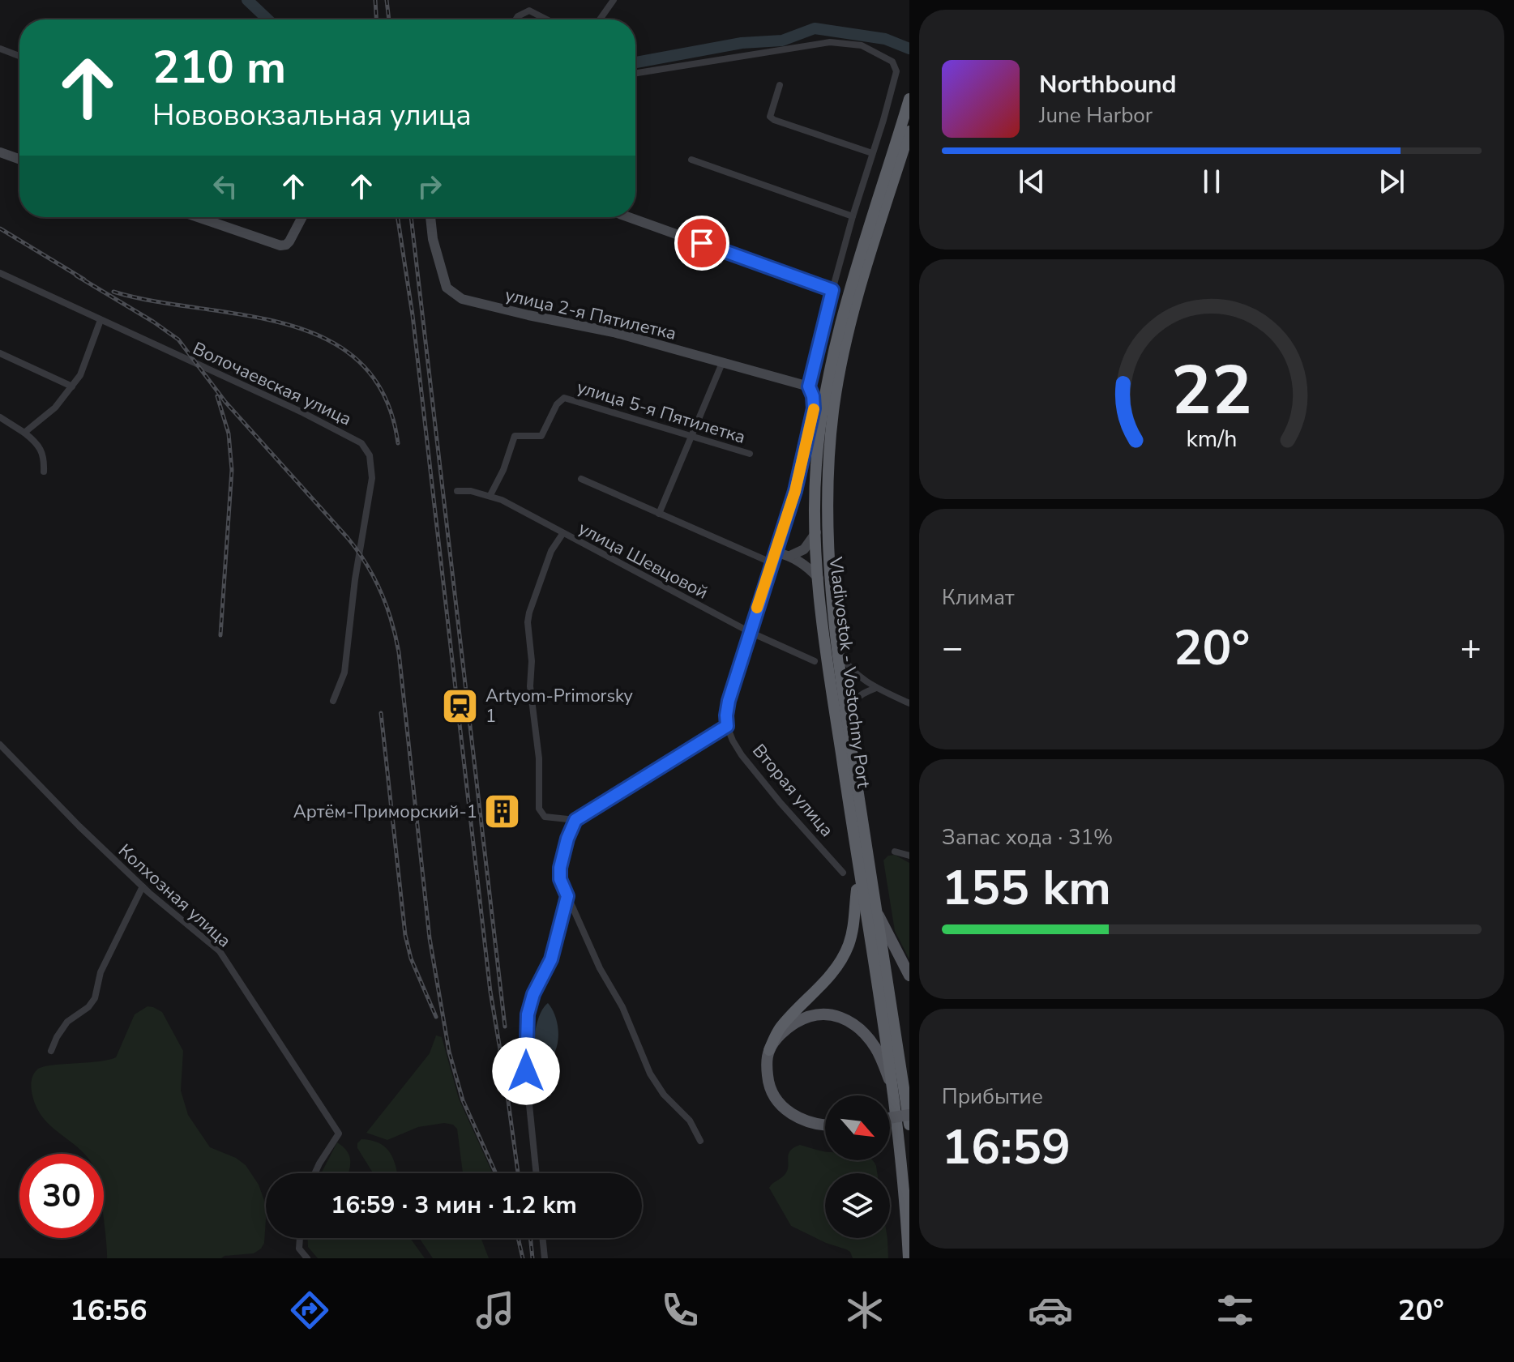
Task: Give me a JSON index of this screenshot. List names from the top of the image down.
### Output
{
  "streets": {
    "highway": ["Vladivostok - Vostochny Port"],
    "main road": ["улица 2-я Пятилетка"],
    "street": [
      "Волочаевская улица",
      "улица 5-я Пятилетка",
      "улица Шевцовой",
      "Вторая улица",
      "Колхозная улица"
    ]
  },
  "crossings": [
    ["улица 5-я Пятилетка", "улица Шевцовой"]
  ],
  "places": {
    "station": ["Artyom-Primorsky 1"],
    "building": ["Артём-Приморский-1"]
  },
  "north": "bottom right",
  "page": {
    "turn": ["210 m", "Нововокзальная улица"],
    "song": ["Northbound", "June Harbor"],
    "tile": [
      "Климат",
      ["Запас хода · 31%", "155 km"],
      ["Прибытие", "16:59"]
    ],
    "heat": ["−", "20°", "+"],
    "limit": "30",
    "trip": "16:59 · 3 мин · 1.2 km",
    "tabs": ["16:56", "20°"],
    "gauge": ["22", "km/h"]
  }
}
